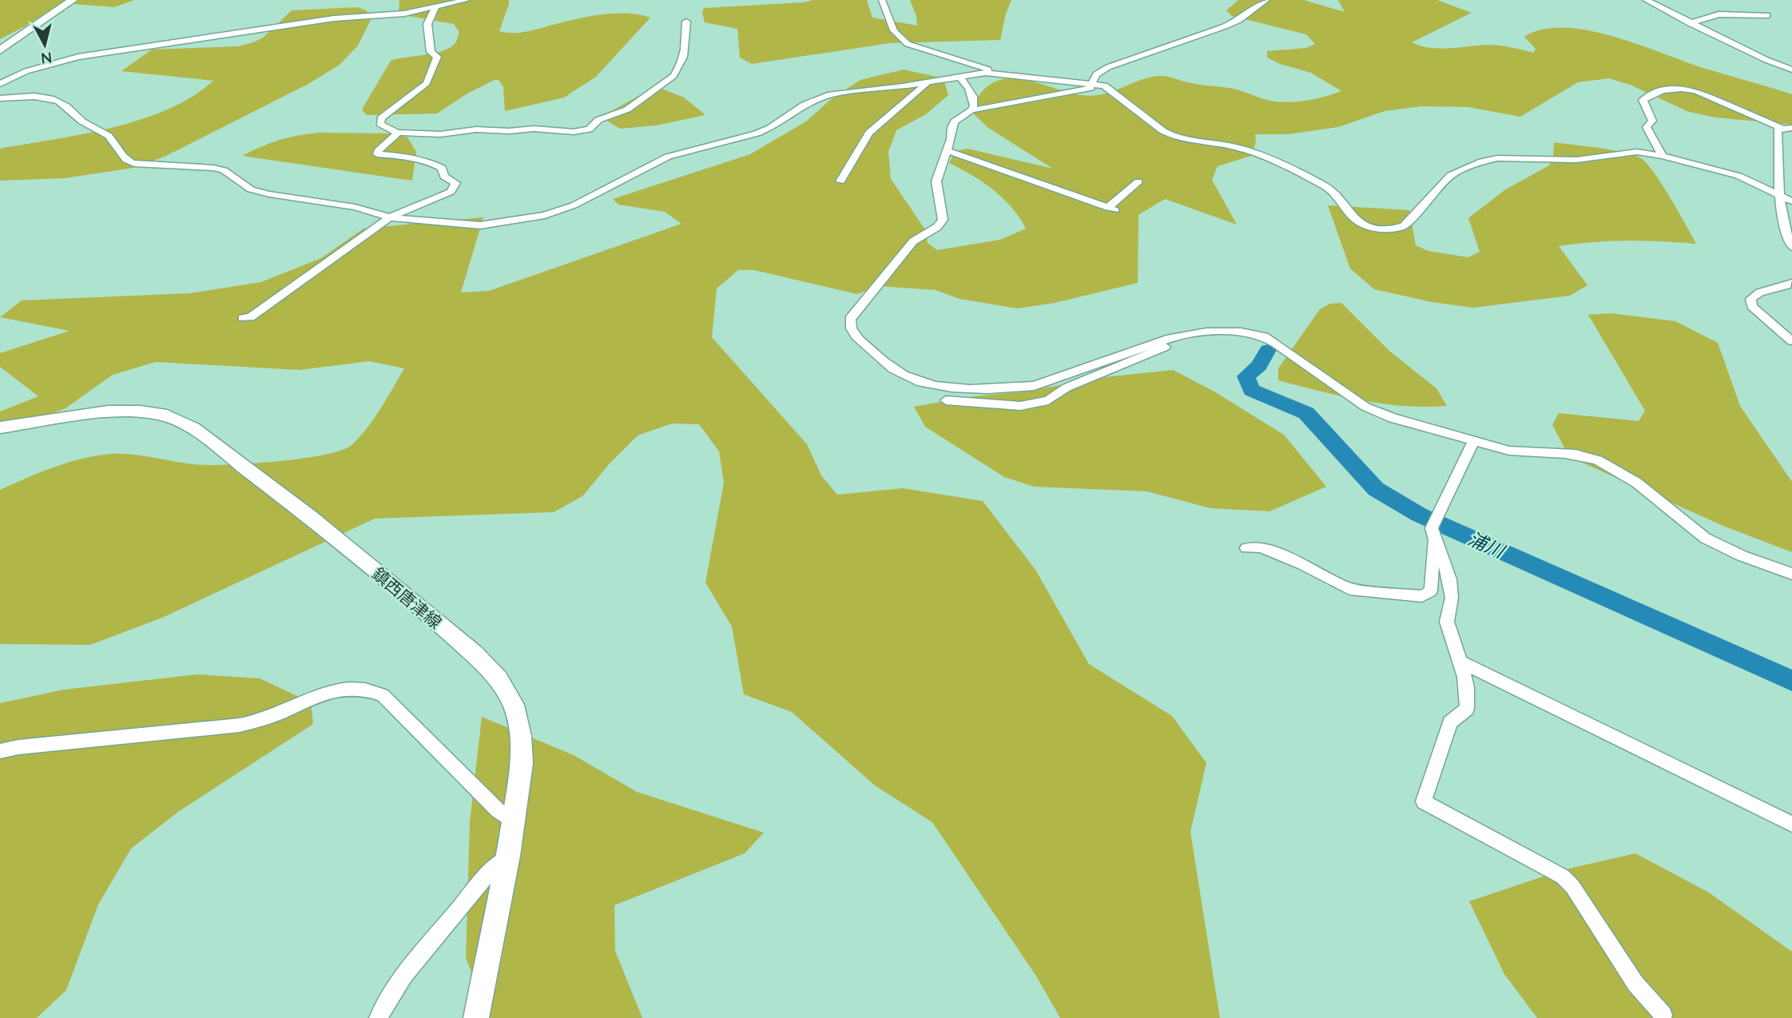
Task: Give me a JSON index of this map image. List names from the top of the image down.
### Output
{
  "streets": {
    "main road": ["鎮西唐津線"]
  },
  "water": ["浦川"],
  "north": "bottom"
}
